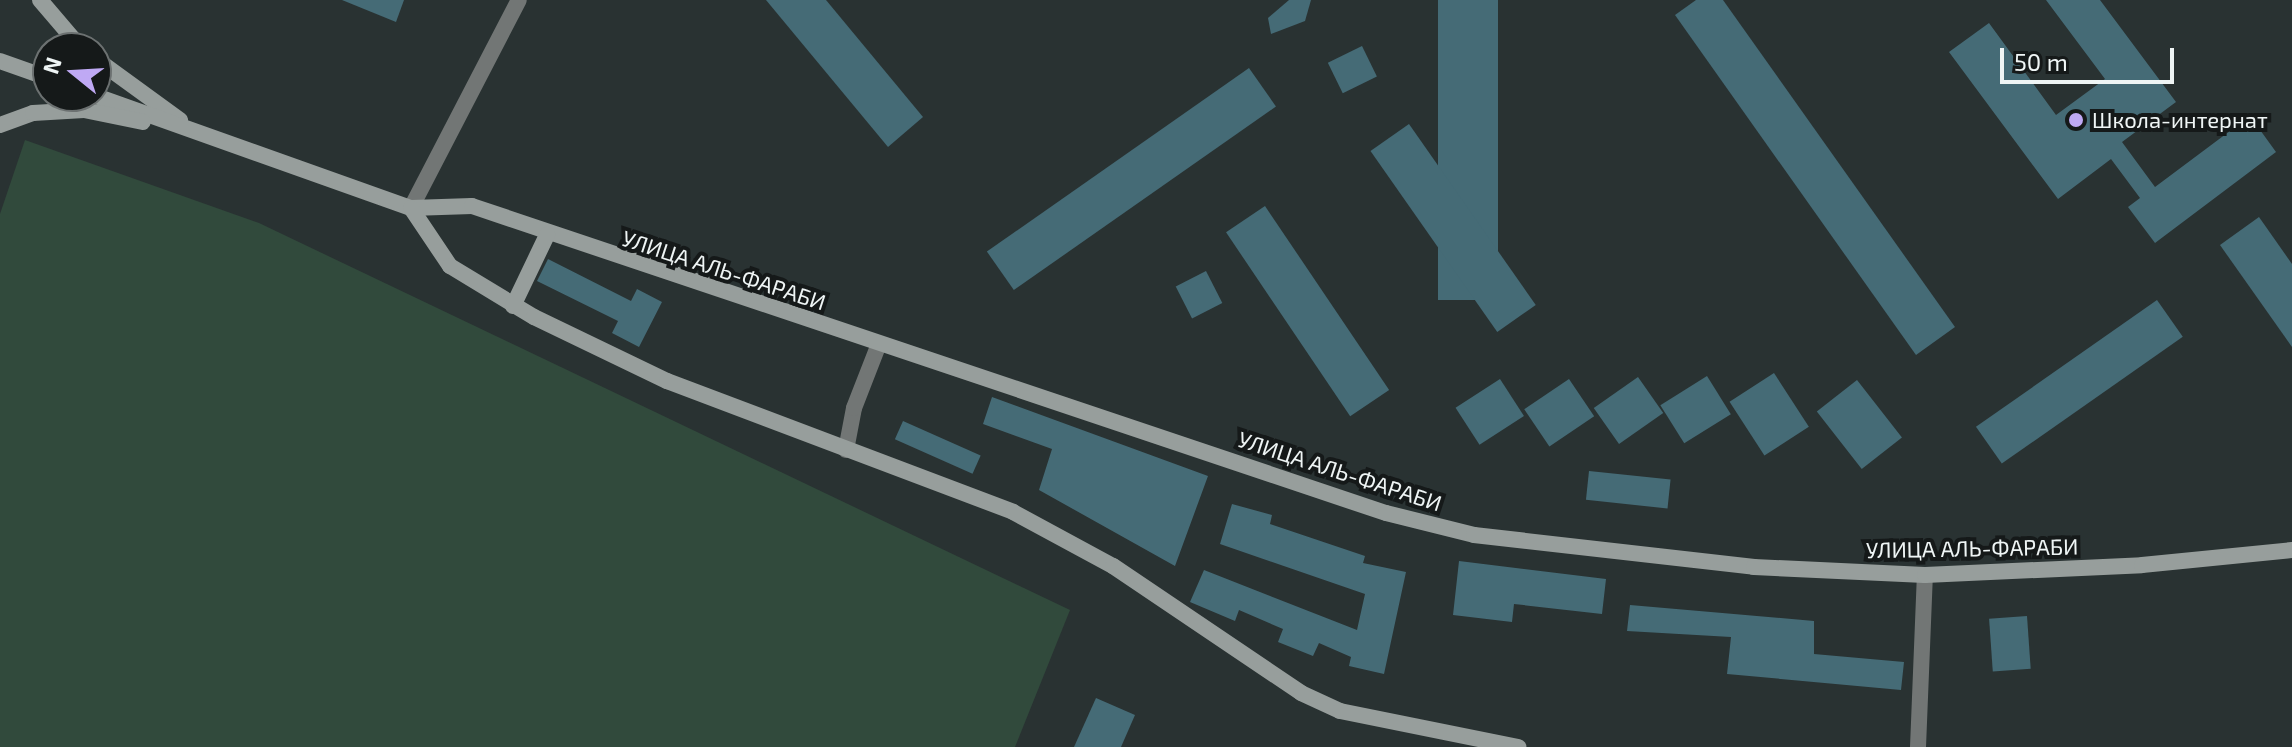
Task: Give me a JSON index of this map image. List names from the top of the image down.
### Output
{
  "streets": {
    "main road": ["УЛИЦА АЛЬ-ФАРАБИ"]
  },
  "places": ["Школа-интернат"],
  "scale_bar": "50 m",
  "north": "left"
}
